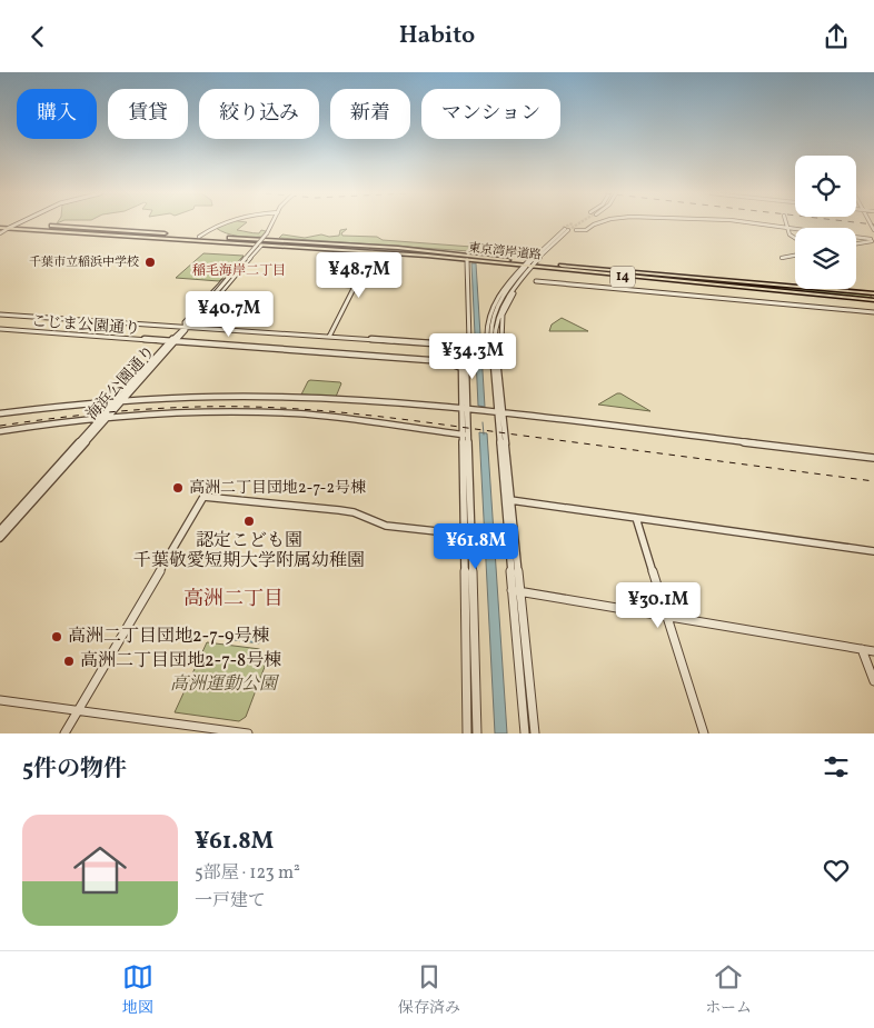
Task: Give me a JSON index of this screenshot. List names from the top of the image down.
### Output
{
  "streets": {
    "highway": ["東京湾岸道路", "14"],
    "street": ["こじま公園通り", "海浜公園通り"]
  },
  "crossings": [
    ["こじま公園通り", "海浜公園通り"]
  ],
  "districts": ["稲毛海岸二丁目", "高洲二丁目"],
  "parks": ["高洲運動公園"],
  "places": [
    "千葉市立稲浜中学校",
    "高洲二丁目団地2-7-2号棟",
    "認定こども園 千葉敬愛短期大学附属幼稚園",
    "高洲二丁目団地2-7-9号棟",
    "高洲二丁目団地2-7-8号棟"
  ],
  "page": {
    "header": "Habito",
    "chip": [
      "購入",
      "賃貸",
      "絞り込み",
      "新着",
      "マンション"
    ],
    "price": [
      "¥48.7M",
      "¥40.7M",
      "¥34.3M",
      "¥61.8M",
      "¥30.1M"
    ],
    "heading": "5件の物件",
    "list": [
      {
        "name": "¥61.8M",
        "note": "5部屋 · 123 m² · 一戸建て"
      }
    ],
    "tabs": ["地図", "保存済み", "ホーム"]
  }
}
